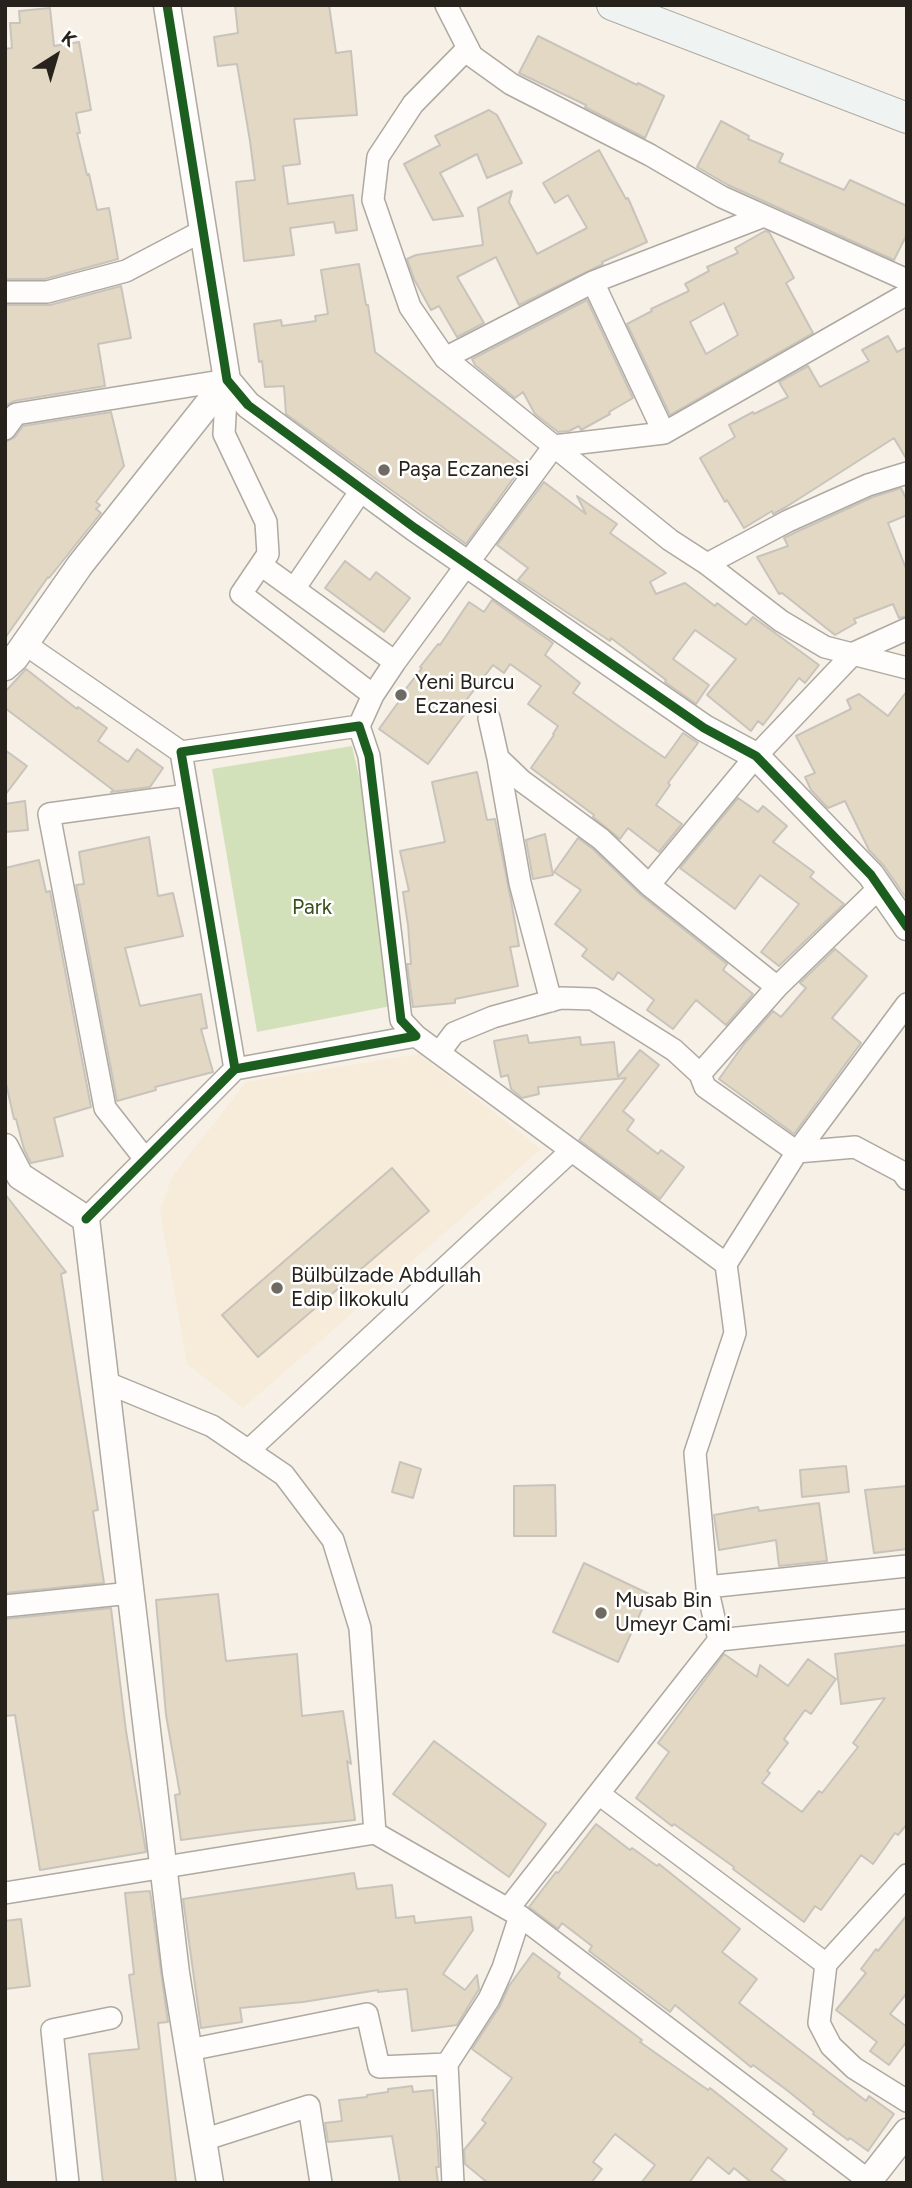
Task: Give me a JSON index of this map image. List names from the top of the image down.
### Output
{
  "parks": ["Park"],
  "places": [
    "Paşa Eczanesi",
    "Yeni Burcu Eczanesi",
    "Bülbülzade Abdullah Edip İlkokulu",
    "Musab Bin Umeyr Cami"
  ],
  "north": "top right"
}
